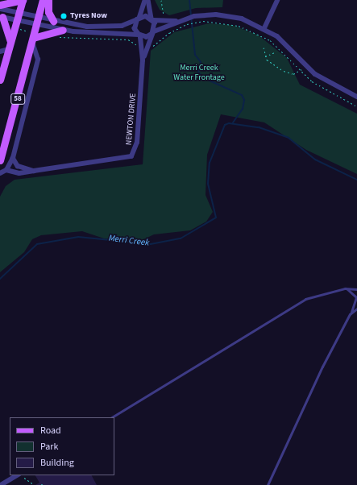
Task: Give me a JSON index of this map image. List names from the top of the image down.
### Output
{
  "streets": {
    "main road": ["58"],
    "street": ["NEWTON DRIVE"]
  },
  "water": ["Merri Creek"],
  "parks": ["Merri Creek Water Frontage"],
  "places": ["Tyres Now"],
  "legend": ["Road", "Park", "Building"]
}
